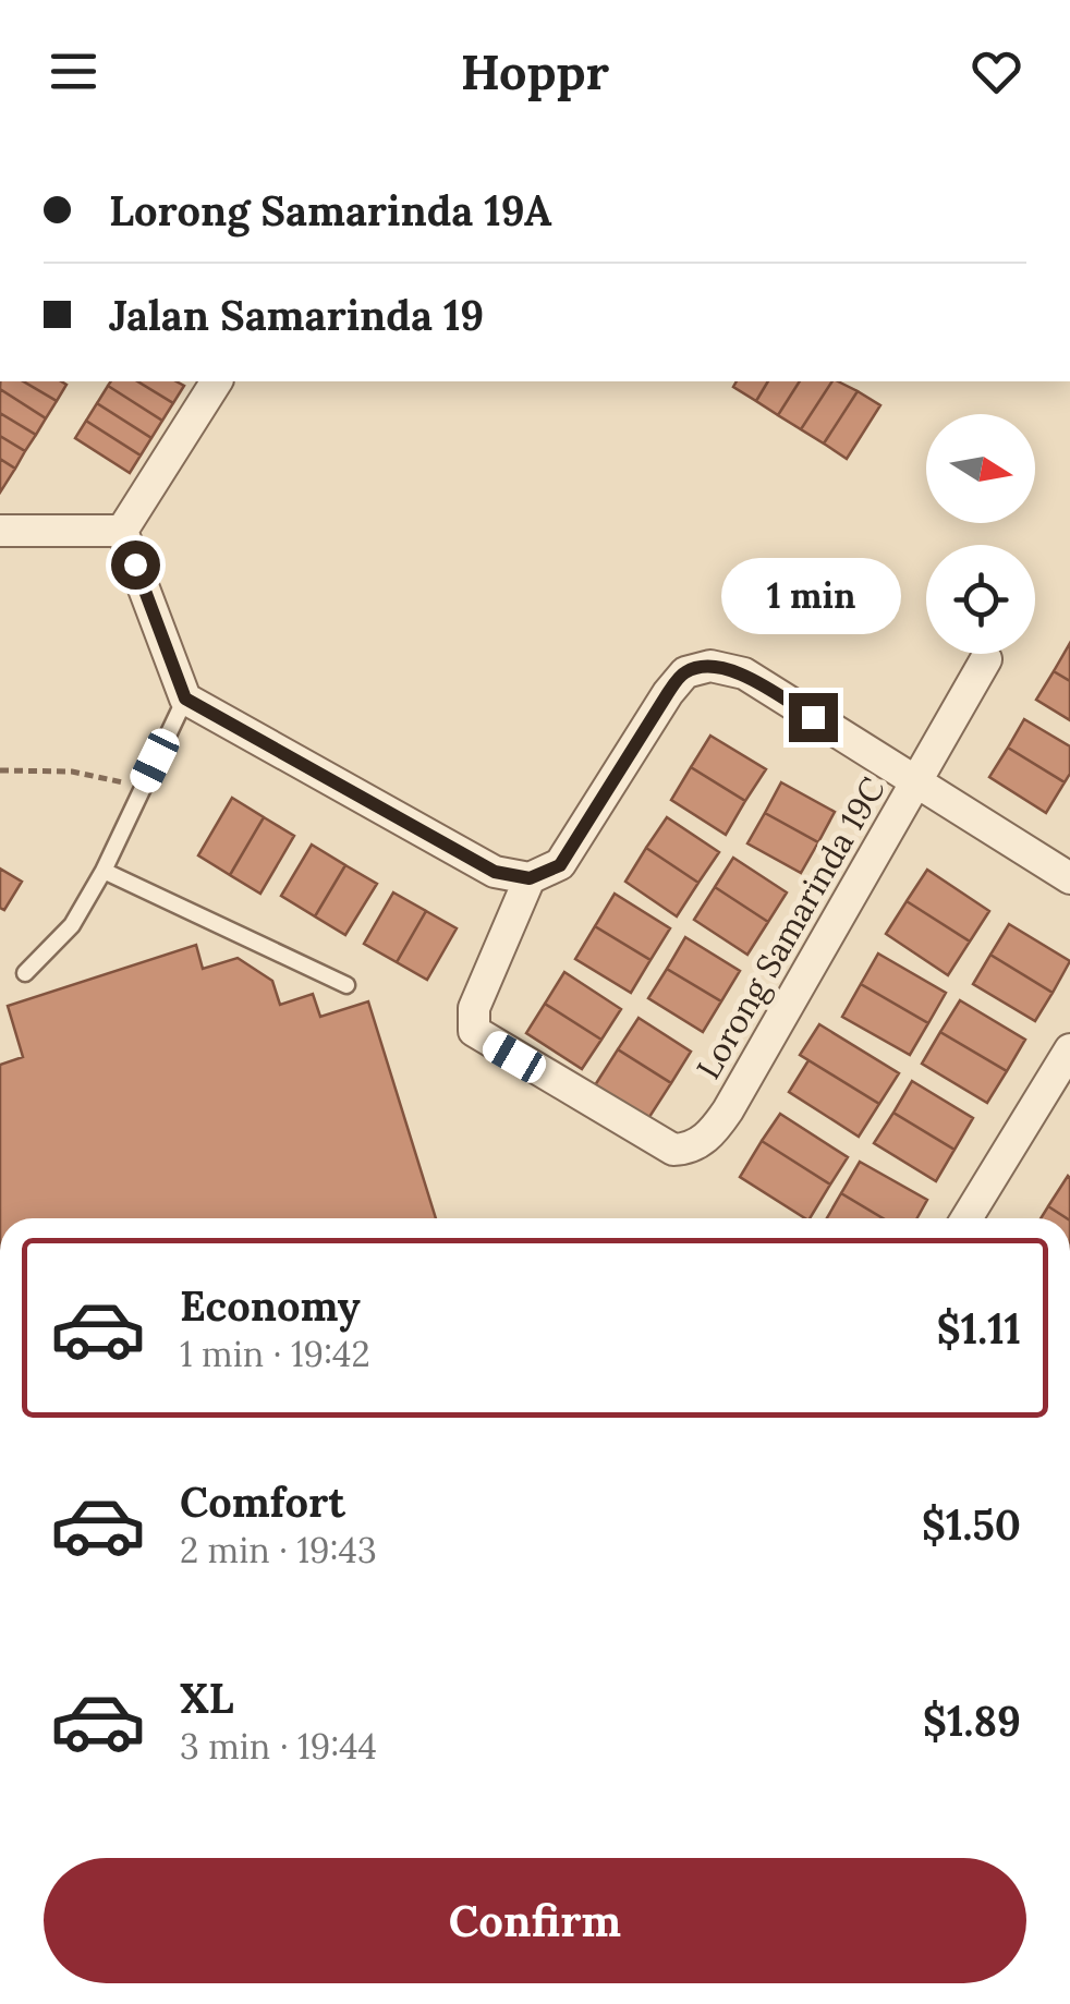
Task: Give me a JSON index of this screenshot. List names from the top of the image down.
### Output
{
  "streets": {
    "street": ["Lorong Samarinda 19C"]
  },
  "north": "right",
  "page": {
    "header": "Hoppr",
    "banner": ["Lorong Samarinda 19A", "Jalan Samarinda 19"],
    "bubble": "1 min",
    "list": [
      {
        "name": "Economy",
        "note": "1 min · 19:42",
        "value": "$1.11"
      },
      {
        "name": "Comfort",
        "note": "2 min · 19:43",
        "value": "$1.50"
      },
      {
        "name": "XL",
        "note": "3 min · 19:44",
        "value": "$1.89"
      }
    ],
    "buttons": "Confirm"
  }
}
